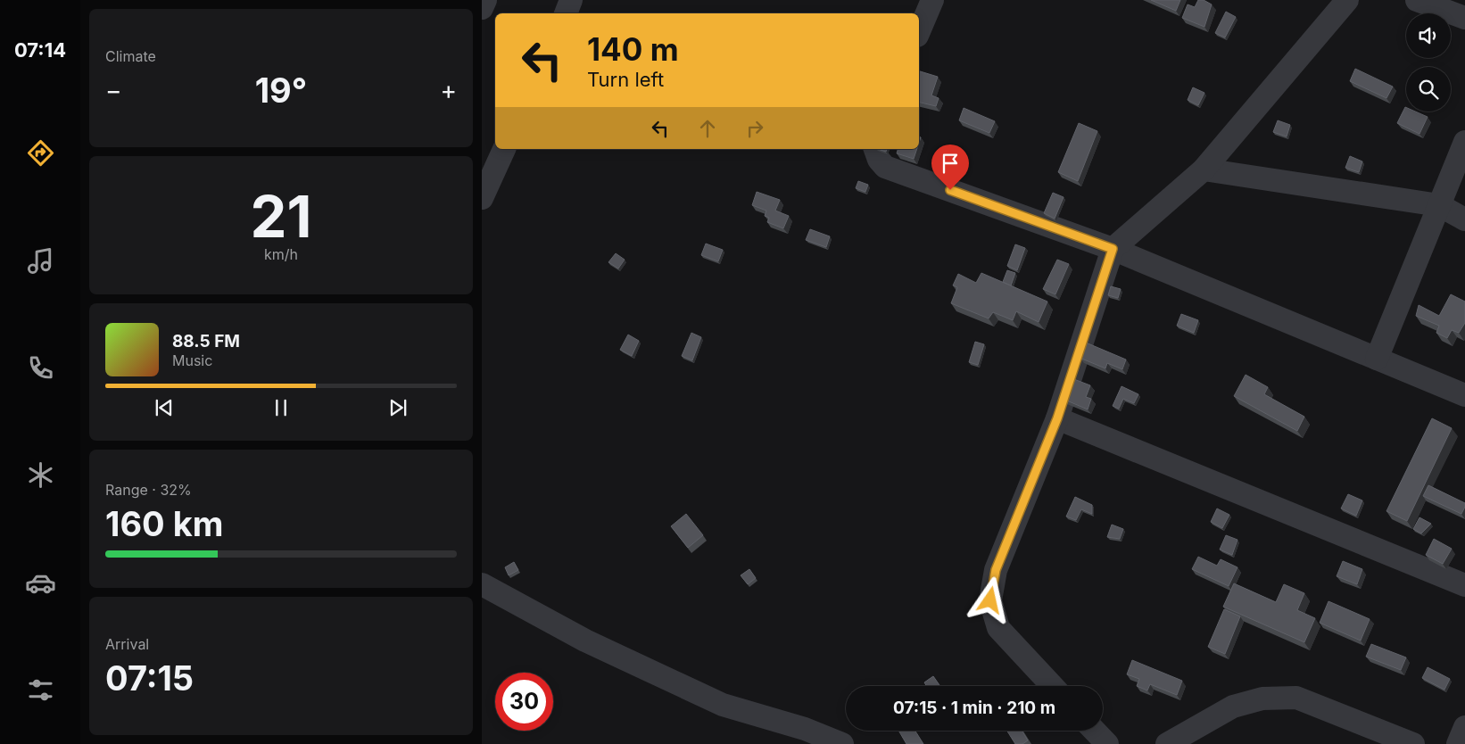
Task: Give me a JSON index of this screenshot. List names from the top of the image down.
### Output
{
  "page": {
    "tabs": "07:14",
    "tile": [
      "Climate",
      ["21", "km/h"],
      ["Range · 32%", "160 km"],
      ["Arrival", "07:15"]
    ],
    "turn": ["140 m", "Turn left"],
    "heat": ["−", "19°", "+"],
    "song": ["88.5 FM", "Music"],
    "limit": "30",
    "trip": "07:15 · 1 min · 210 m"
  }
}
